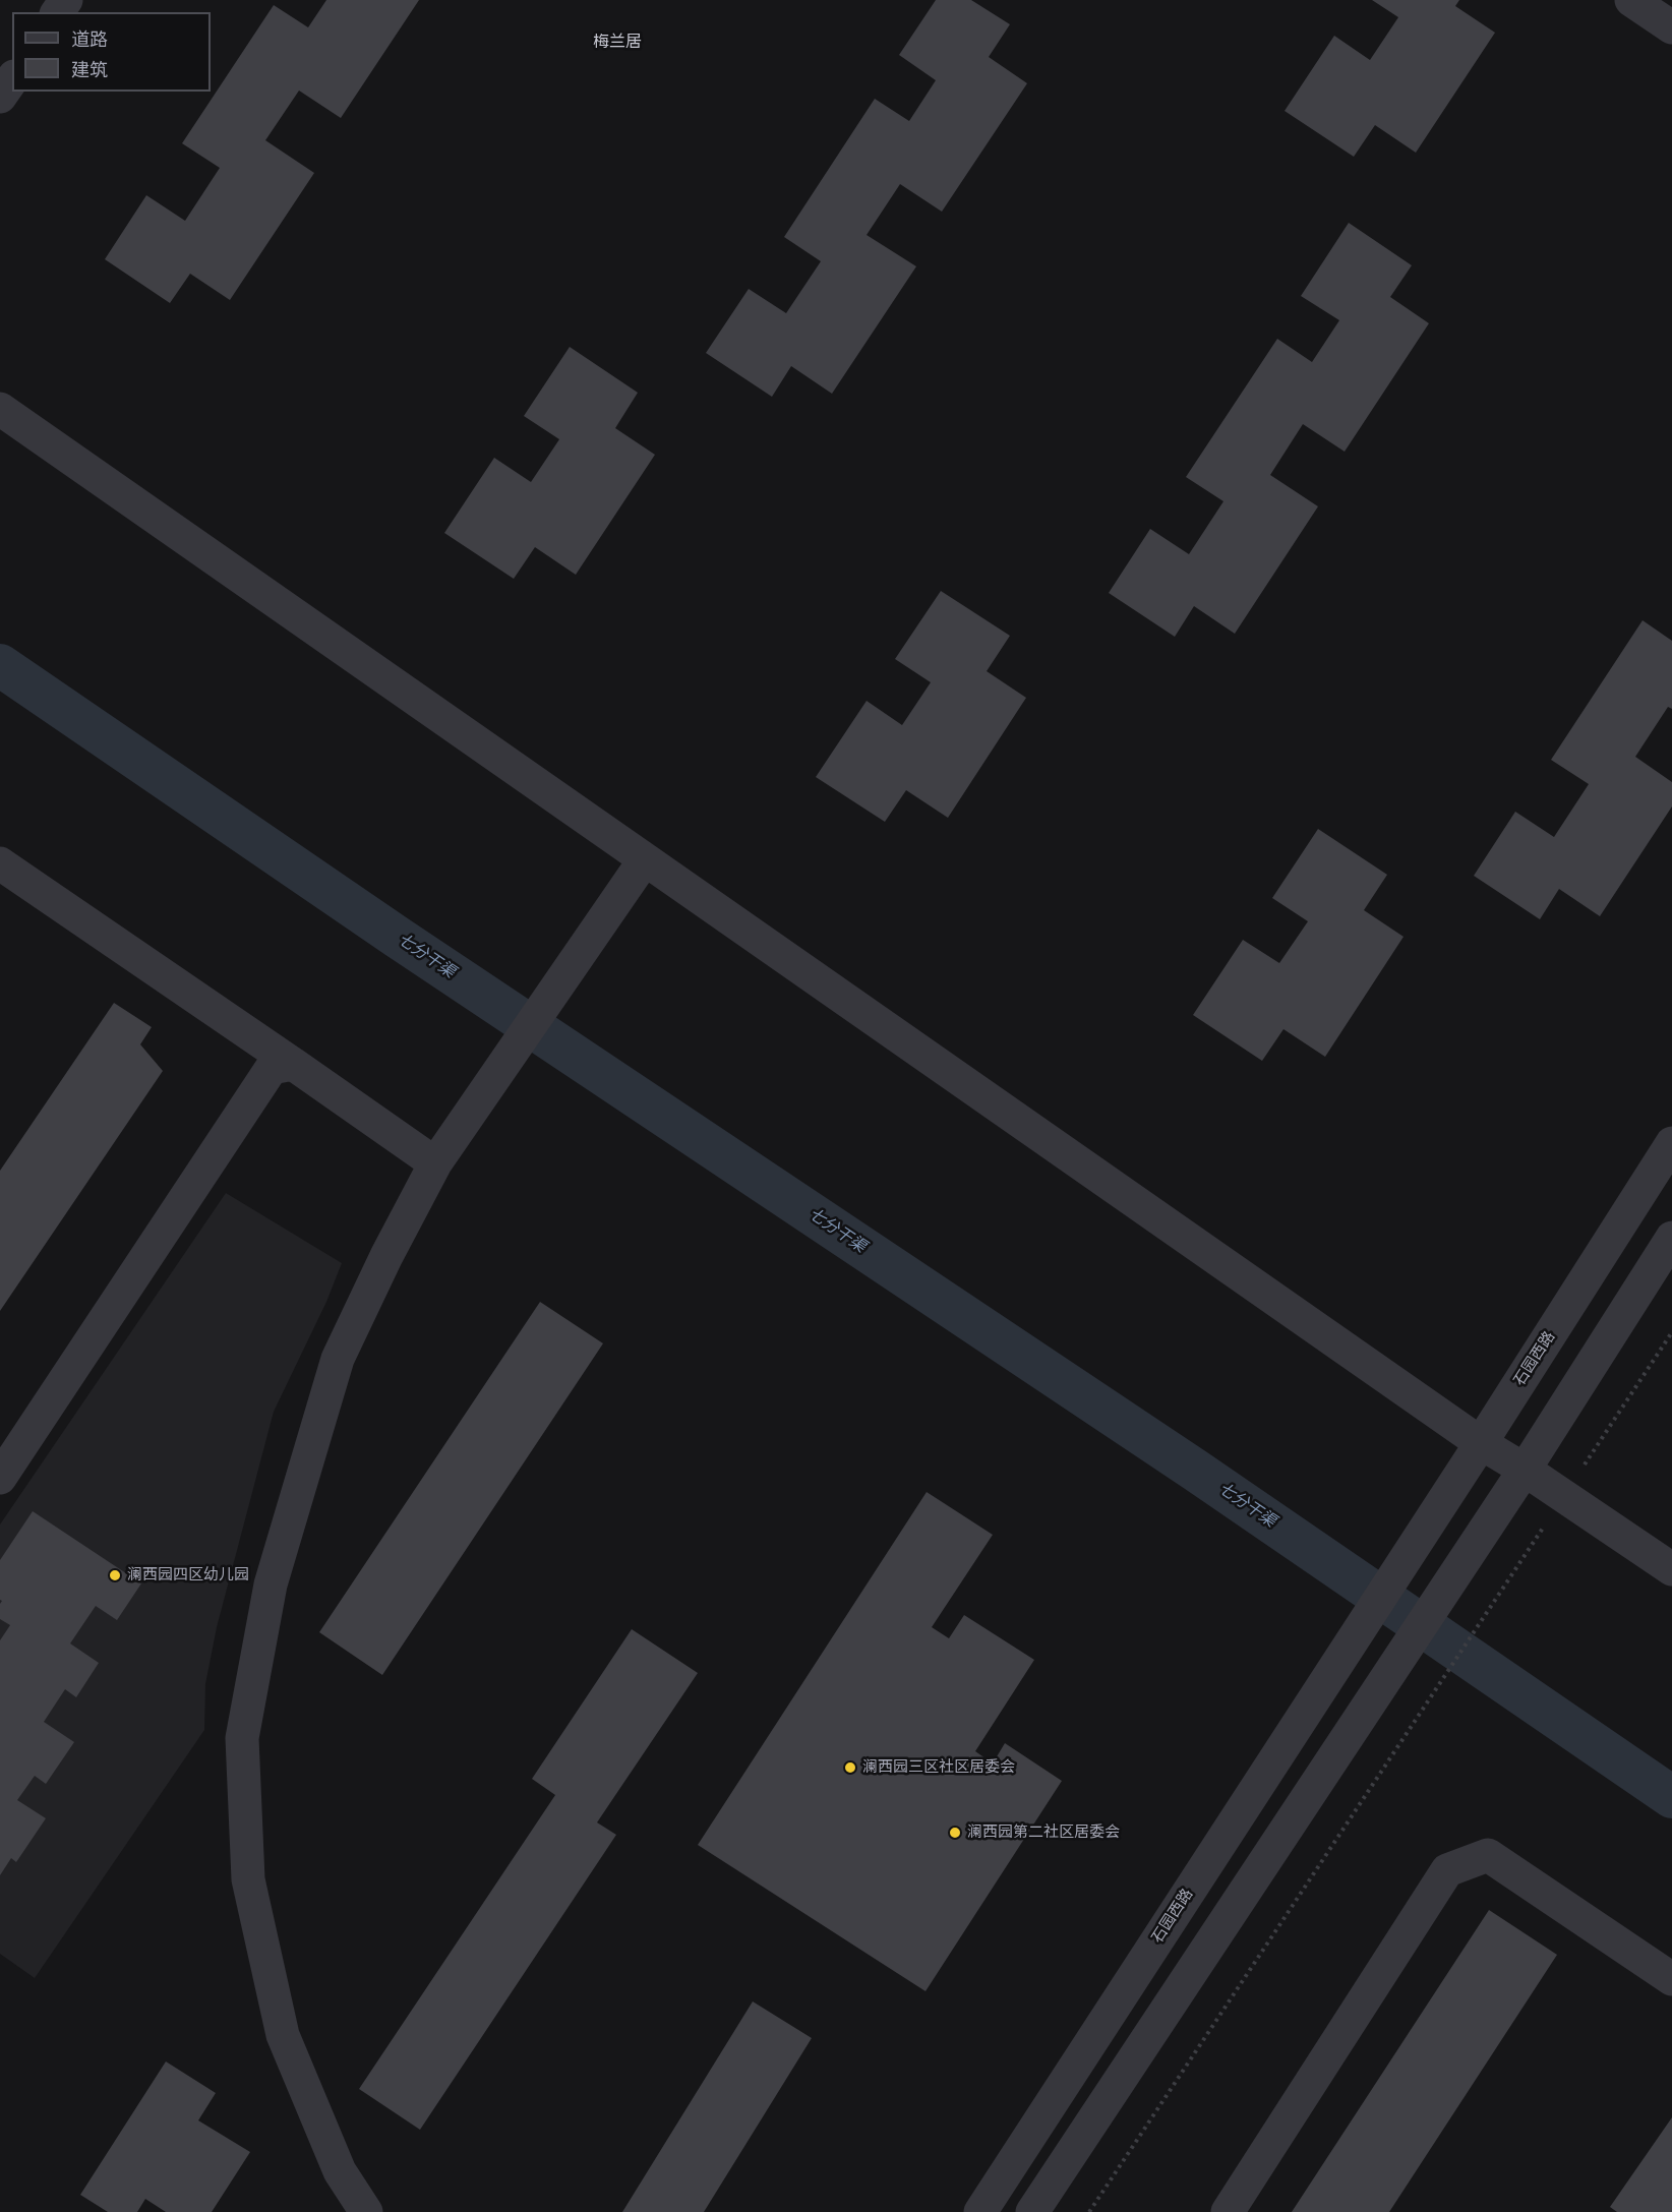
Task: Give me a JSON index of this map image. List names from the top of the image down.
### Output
{
  "streets": {
    "street": ["石园西路"]
  },
  "districts": ["梅兰居"],
  "water": ["七分干渠"],
  "places": ["澜西园四区幼儿园", "澜西园三区社区居委会", "澜西园第二社区居委会"],
  "legend": ["道路", "建筑"]
}
